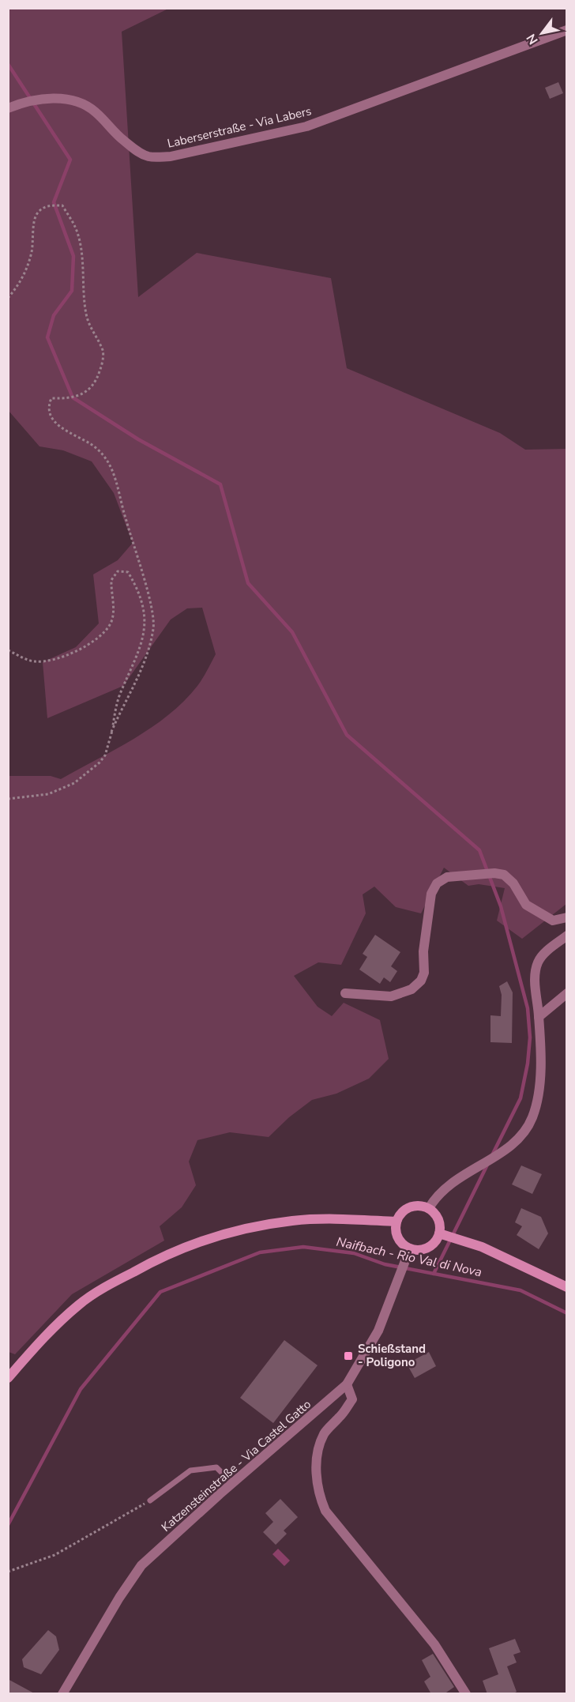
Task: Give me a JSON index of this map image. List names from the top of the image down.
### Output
{
  "streets": {
    "street": ["Laberserstraße - Via Labers", "Katzensteinstraße - Via Castel Gatto"]
  },
  "water": ["Naifbach - Rio Val di Nova"],
  "places": {
    "transit": ["Schießstand - Poligono"]
  },
  "north": "bottom left"
}
